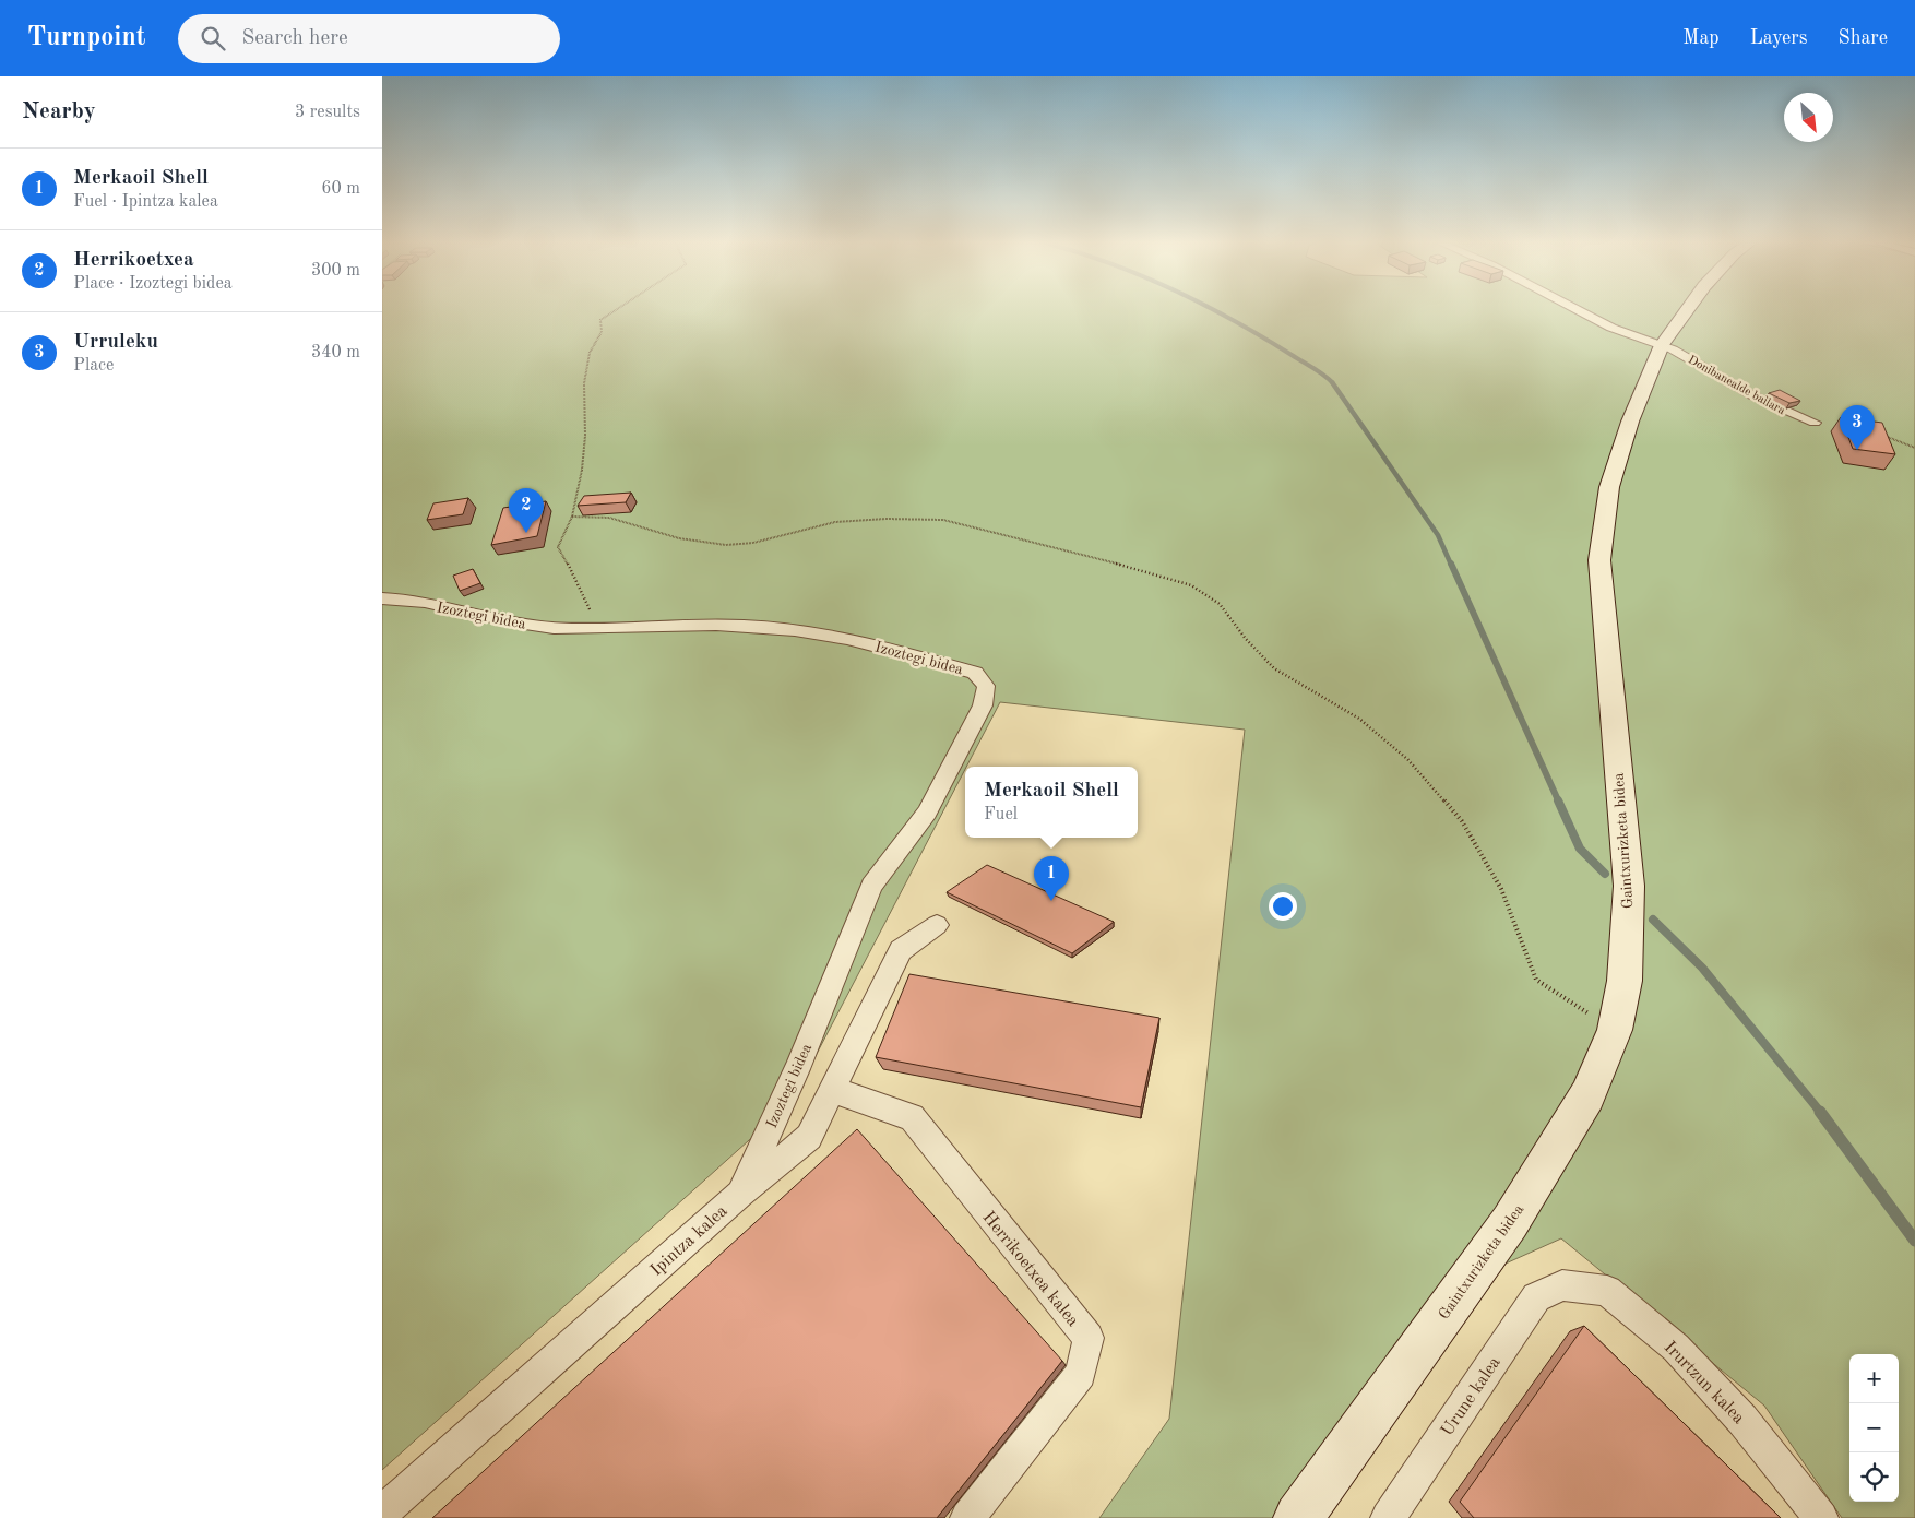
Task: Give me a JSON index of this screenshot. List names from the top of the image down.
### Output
{
  "streets": {
    "main road": ["Gaintxurizketa bidea"],
    "street": [
      "Donibanealde bailara",
      "Izoztegi bidea",
      "Ipintza kalea",
      "Herrikoetxea kalea",
      "Irurtzun kalea",
      "Urune kalea"
    ]
  },
  "crossings": [
    ["Donibanealde bailara", "Gaintxurizketa bidea"],
    ["Izoztegi bidea", "Ipintza kalea"],
    ["Ipintza kalea", "Herrikoetxea kalea"],
    ["Irurtzun kalea", "Urune kalea"]
  ],
  "north": "bottom right",
  "page": {
    "header": "Turnpoint",
    "search": "Search here",
    "nav": ["Map", "Layers", "Share"],
    "heading": ["Nearby", "3 results"],
    "list": [
      {
        "mark": "1",
        "name": "Merkaoil Shell",
        "note": "Fuel · Ipintza kalea",
        "value": "60 m"
      },
      {
        "mark": "2",
        "name": "Herrikoetxea",
        "note": "Place · Izoztegi bidea",
        "value": "300 m"
      },
      {
        "mark": "3",
        "name": "Urruleku",
        "note": "Place",
        "value": "340 m"
      }
    ],
    "pins": ["3", "2", "1"],
    "popup": ["Merkaoil Shell", "Fuel"],
    "map_buttons": ["+", "−"]
  }
}
